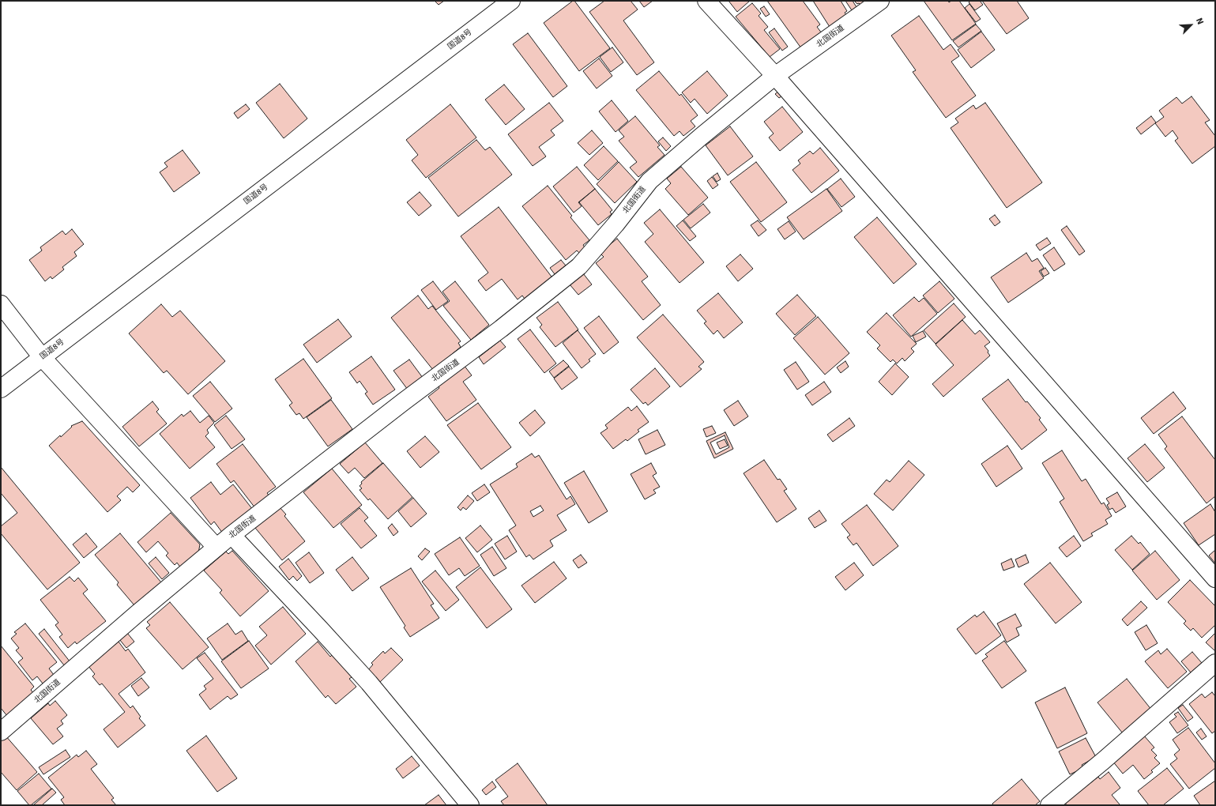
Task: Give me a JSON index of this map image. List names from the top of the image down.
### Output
{
  "streets": {
    "main road": ["北国街道", "国道8号"]
  },
  "north": "top right"
}
